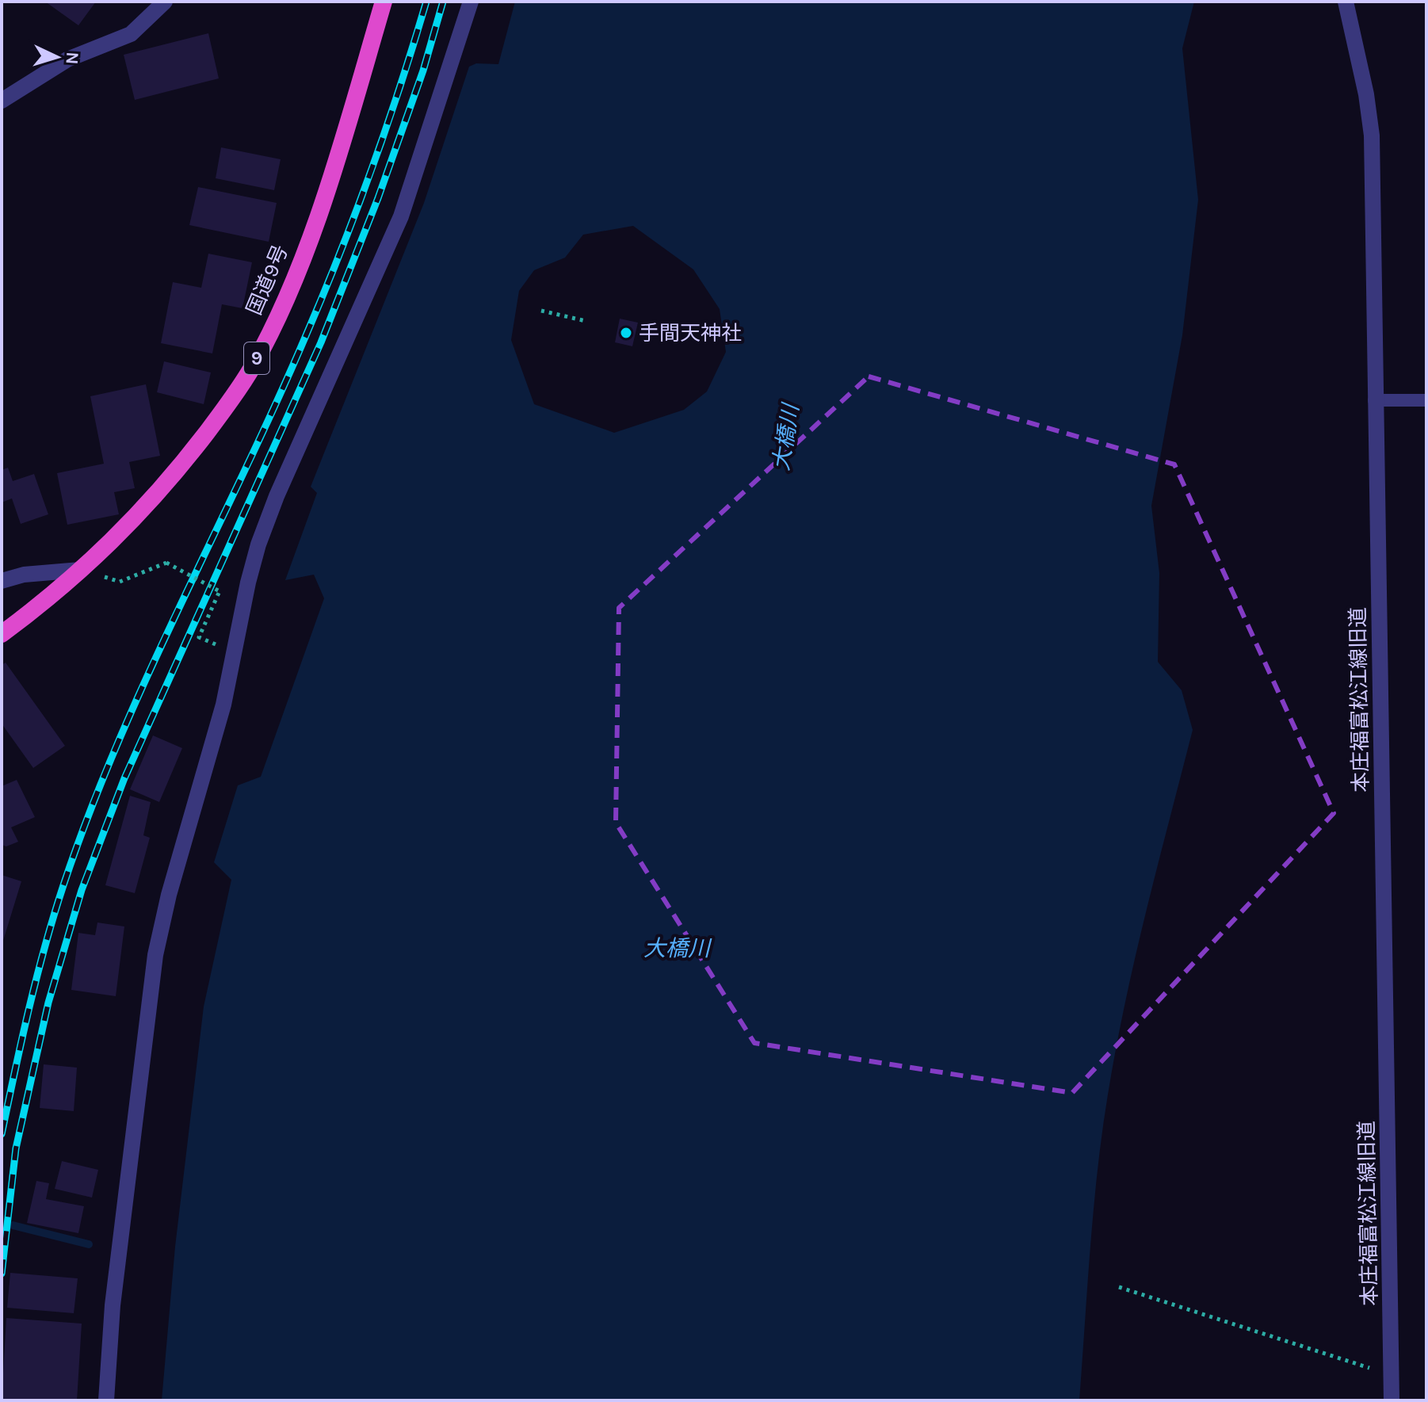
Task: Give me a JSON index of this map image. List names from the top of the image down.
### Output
{
  "streets": {
    "highway": ["国道9号", "9"],
    "street": ["本庄福富松江線旧道"]
  },
  "water": ["大橋川"],
  "places": ["手間天神社"],
  "north": "right"
}
